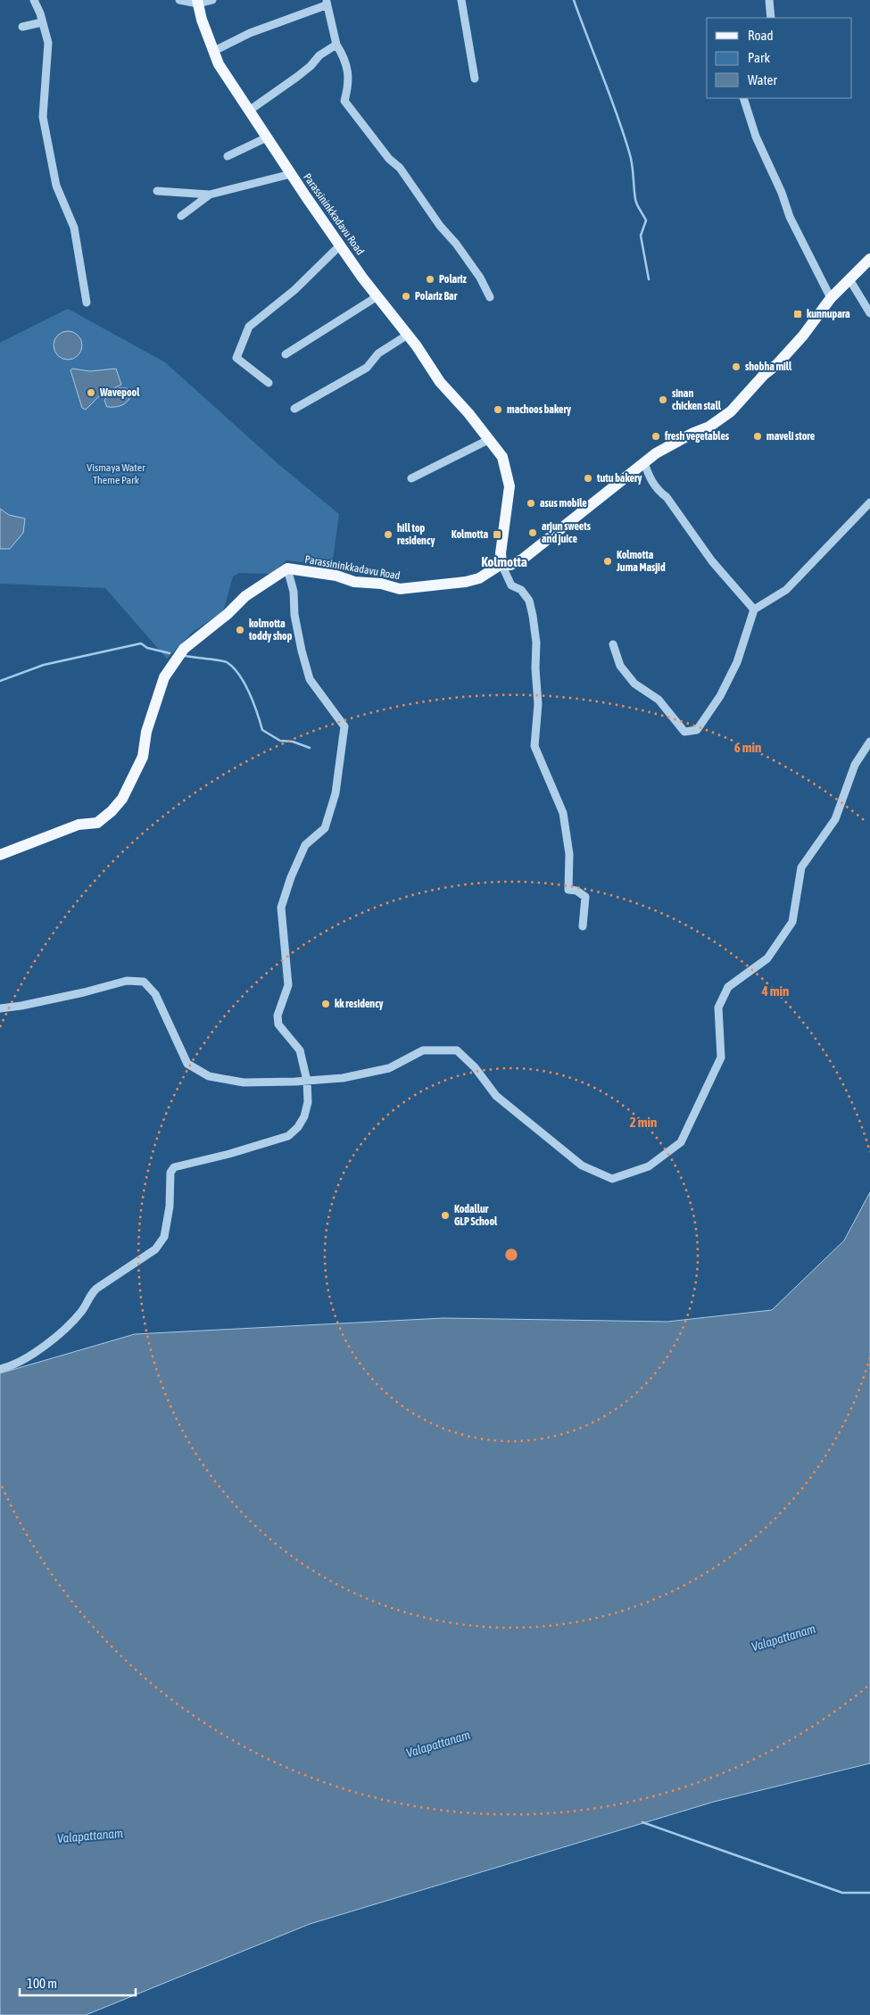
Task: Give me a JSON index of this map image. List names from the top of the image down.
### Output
{
  "streets": {
    "main road": ["Parassininkkadavu Road"]
  },
  "districts": ["Kolmotta"],
  "water": ["Valapattanam"],
  "parks": ["Vismaya Water Theme Park"],
  "places": {
    "other": [
      "Polariz",
      "Polariz Bar",
      "shobha mill",
      "Wavepool",
      "sinan chicken stall",
      "machoos bakery",
      "fresh vegetables",
      "maveli store",
      "tutu bakery",
      "asus mobile",
      "arjun sweets and juice",
      "hill top residency",
      "Kolmotta Juma Masjid",
      "kolmotta toddy shop",
      "kk residency",
      "Kodallur GLP School"
    ],
    "transit": ["kunnupara", "Kolmotta"]
  },
  "legend": ["Road", "Park", "Water"],
  "scale_bar": "100 m",
  "rings": ["6 min", "4 min", "2 min"]
}
